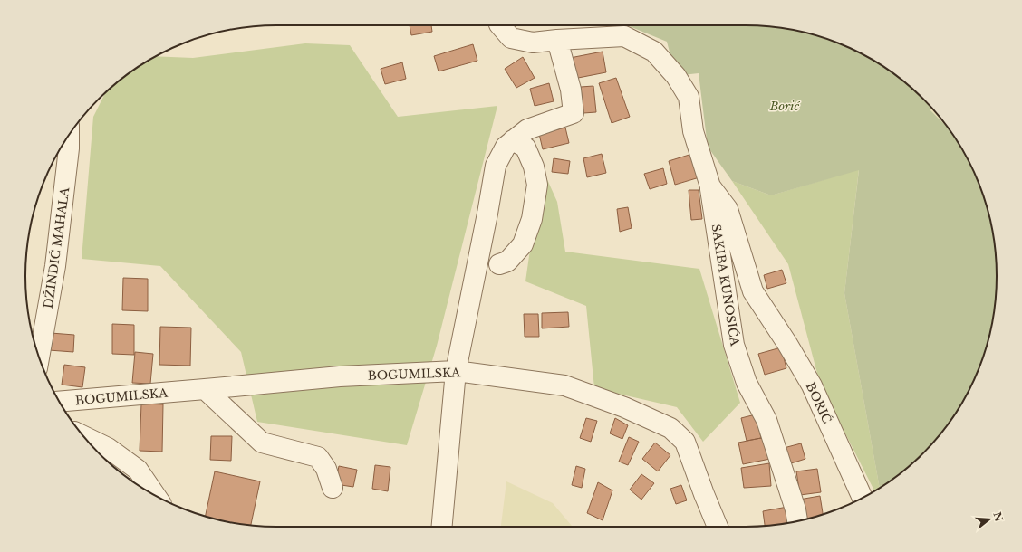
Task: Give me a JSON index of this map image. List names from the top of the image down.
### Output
{
  "streets": {
    "street": [
      "DŽINDIĆ MAHALA",
      "SAKIBA KUNOSIĆA",
      "BOGUMILSKA",
      "BORIĆ"
    ]
  },
  "crossings": [
    ["SAKIBA KUNOSIĆA", "BORIĆ"]
  ],
  "parks": ["Borić"],
  "north": "right"
}
